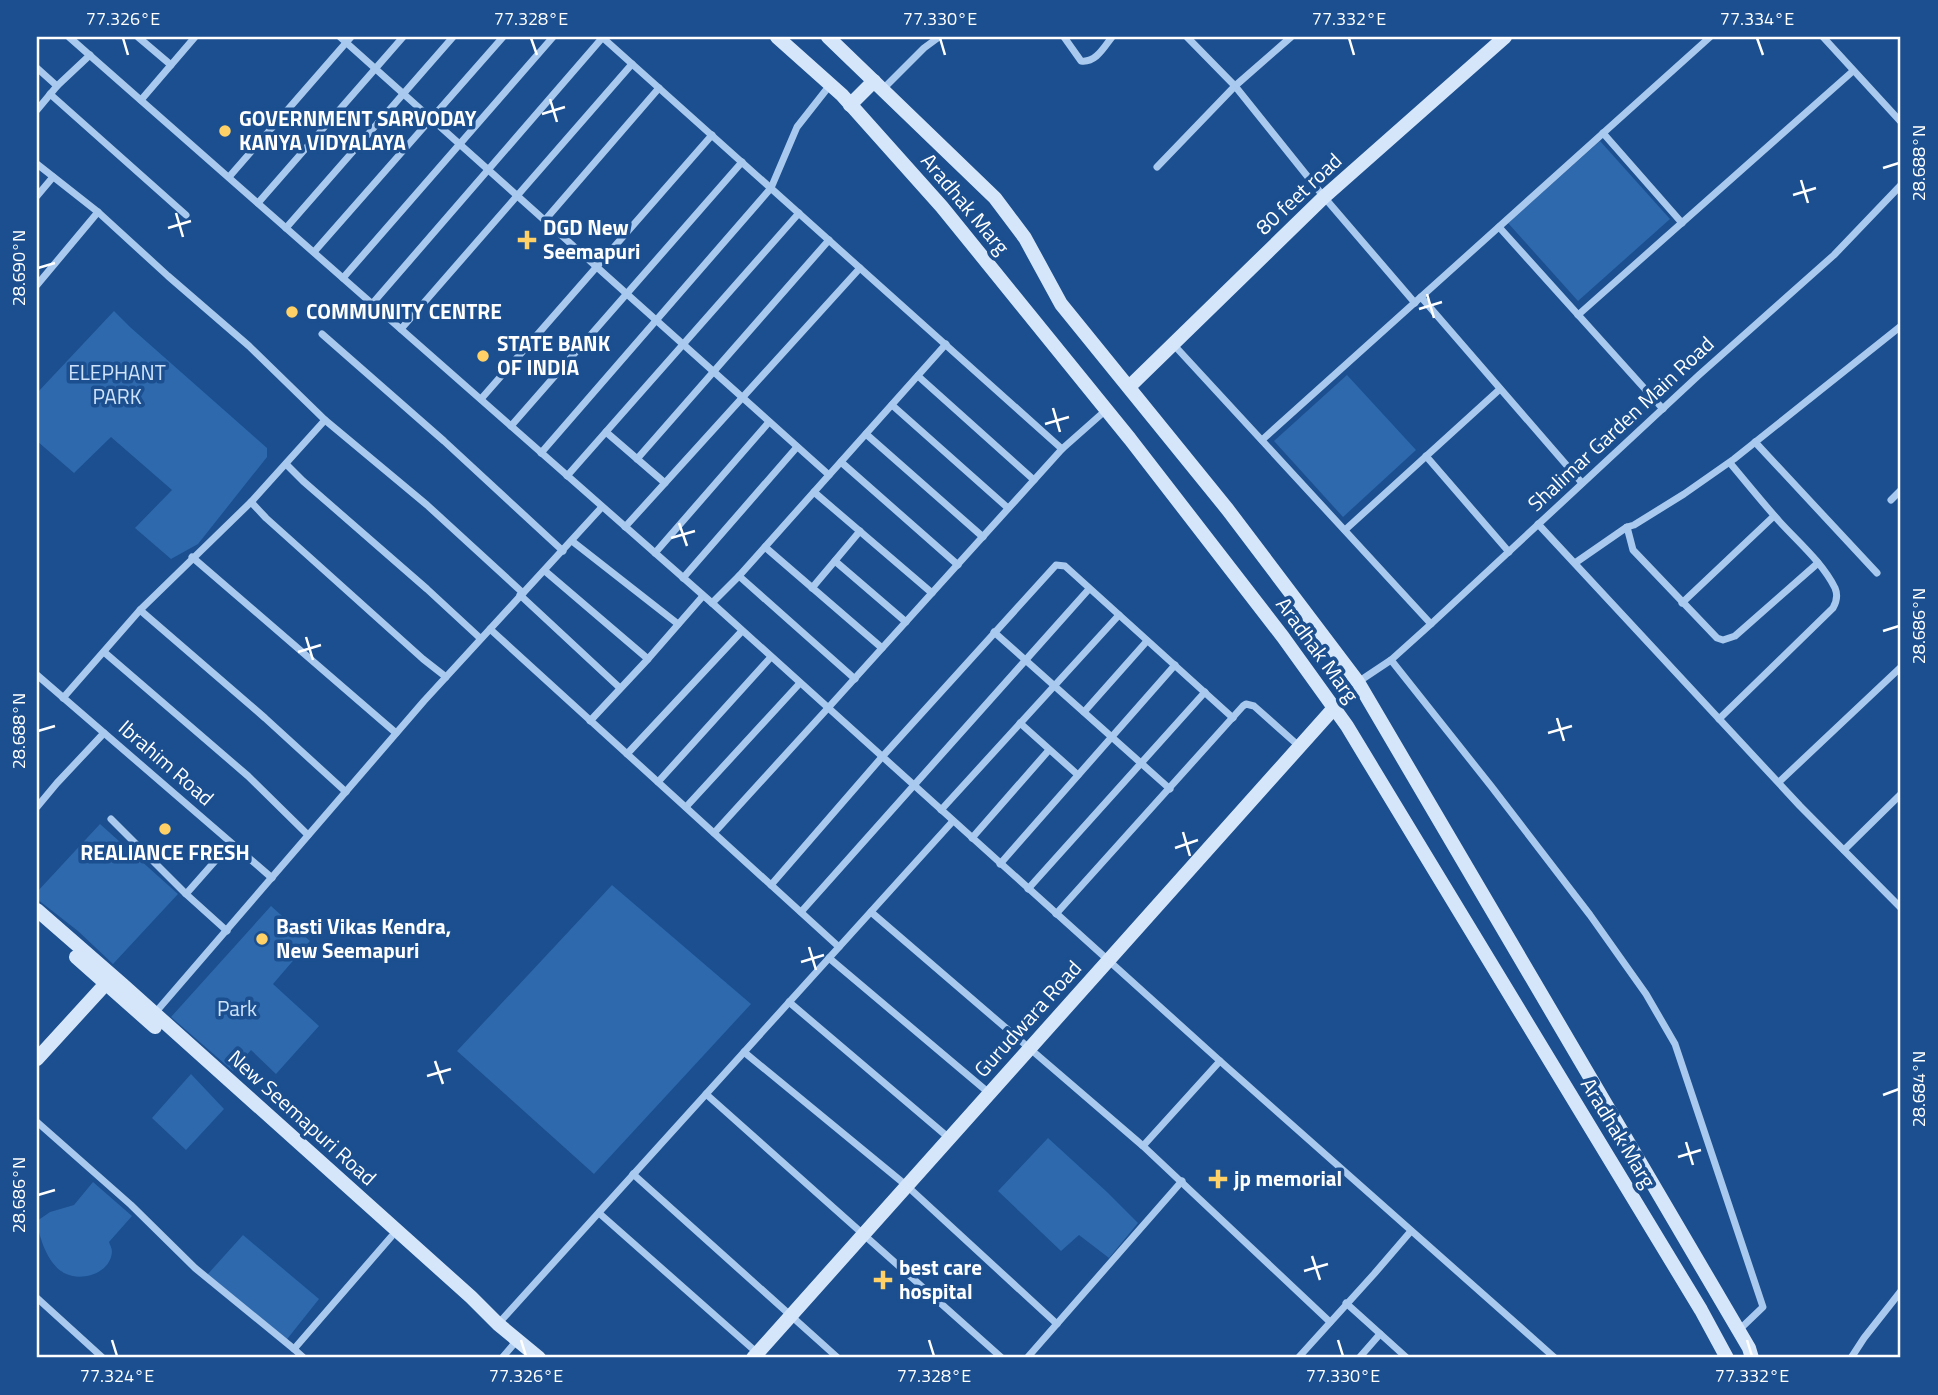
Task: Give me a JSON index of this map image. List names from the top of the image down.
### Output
{
  "streets": {
    "main road": [
      "80 feet road",
      "Aradhak Marg",
      "Gurudwara Road",
      "New Seemapuri Road"
    ],
    "street": ["Shalimar Garden Main Road", "Ibrahim Road"]
  },
  "crossings": [
    ["80 feet road", "Aradhak Marg"],
    ["Aradhak Marg", "Shalimar Garden Main Road"],
    ["Aradhak Marg", "Gurudwara Road"]
  ],
  "parks": ["ELEPHANT PARK", "Park"],
  "places": {
    "other": [
      "GOVERNMENT SARVODAY KANYA VIDYALAYA",
      "COMMUNITY CENTRE",
      "STATE BANK OF INDIA",
      "REALIANCE FRESH",
      "Basti Vikas Kendra, New Seemapuri"
    ],
    "health": ["DGD New Seemapuri", "jp memorial", "best care hospital"]
  },
  "coordinates": [
    "77.326°E",
    "77.328°E",
    "77.330°E",
    "77.332°E",
    "77.334°E",
    "28.688°N",
    "28.690°N",
    "28.686°N",
    "28.684°N",
    "77.324°E"
  ]
}
